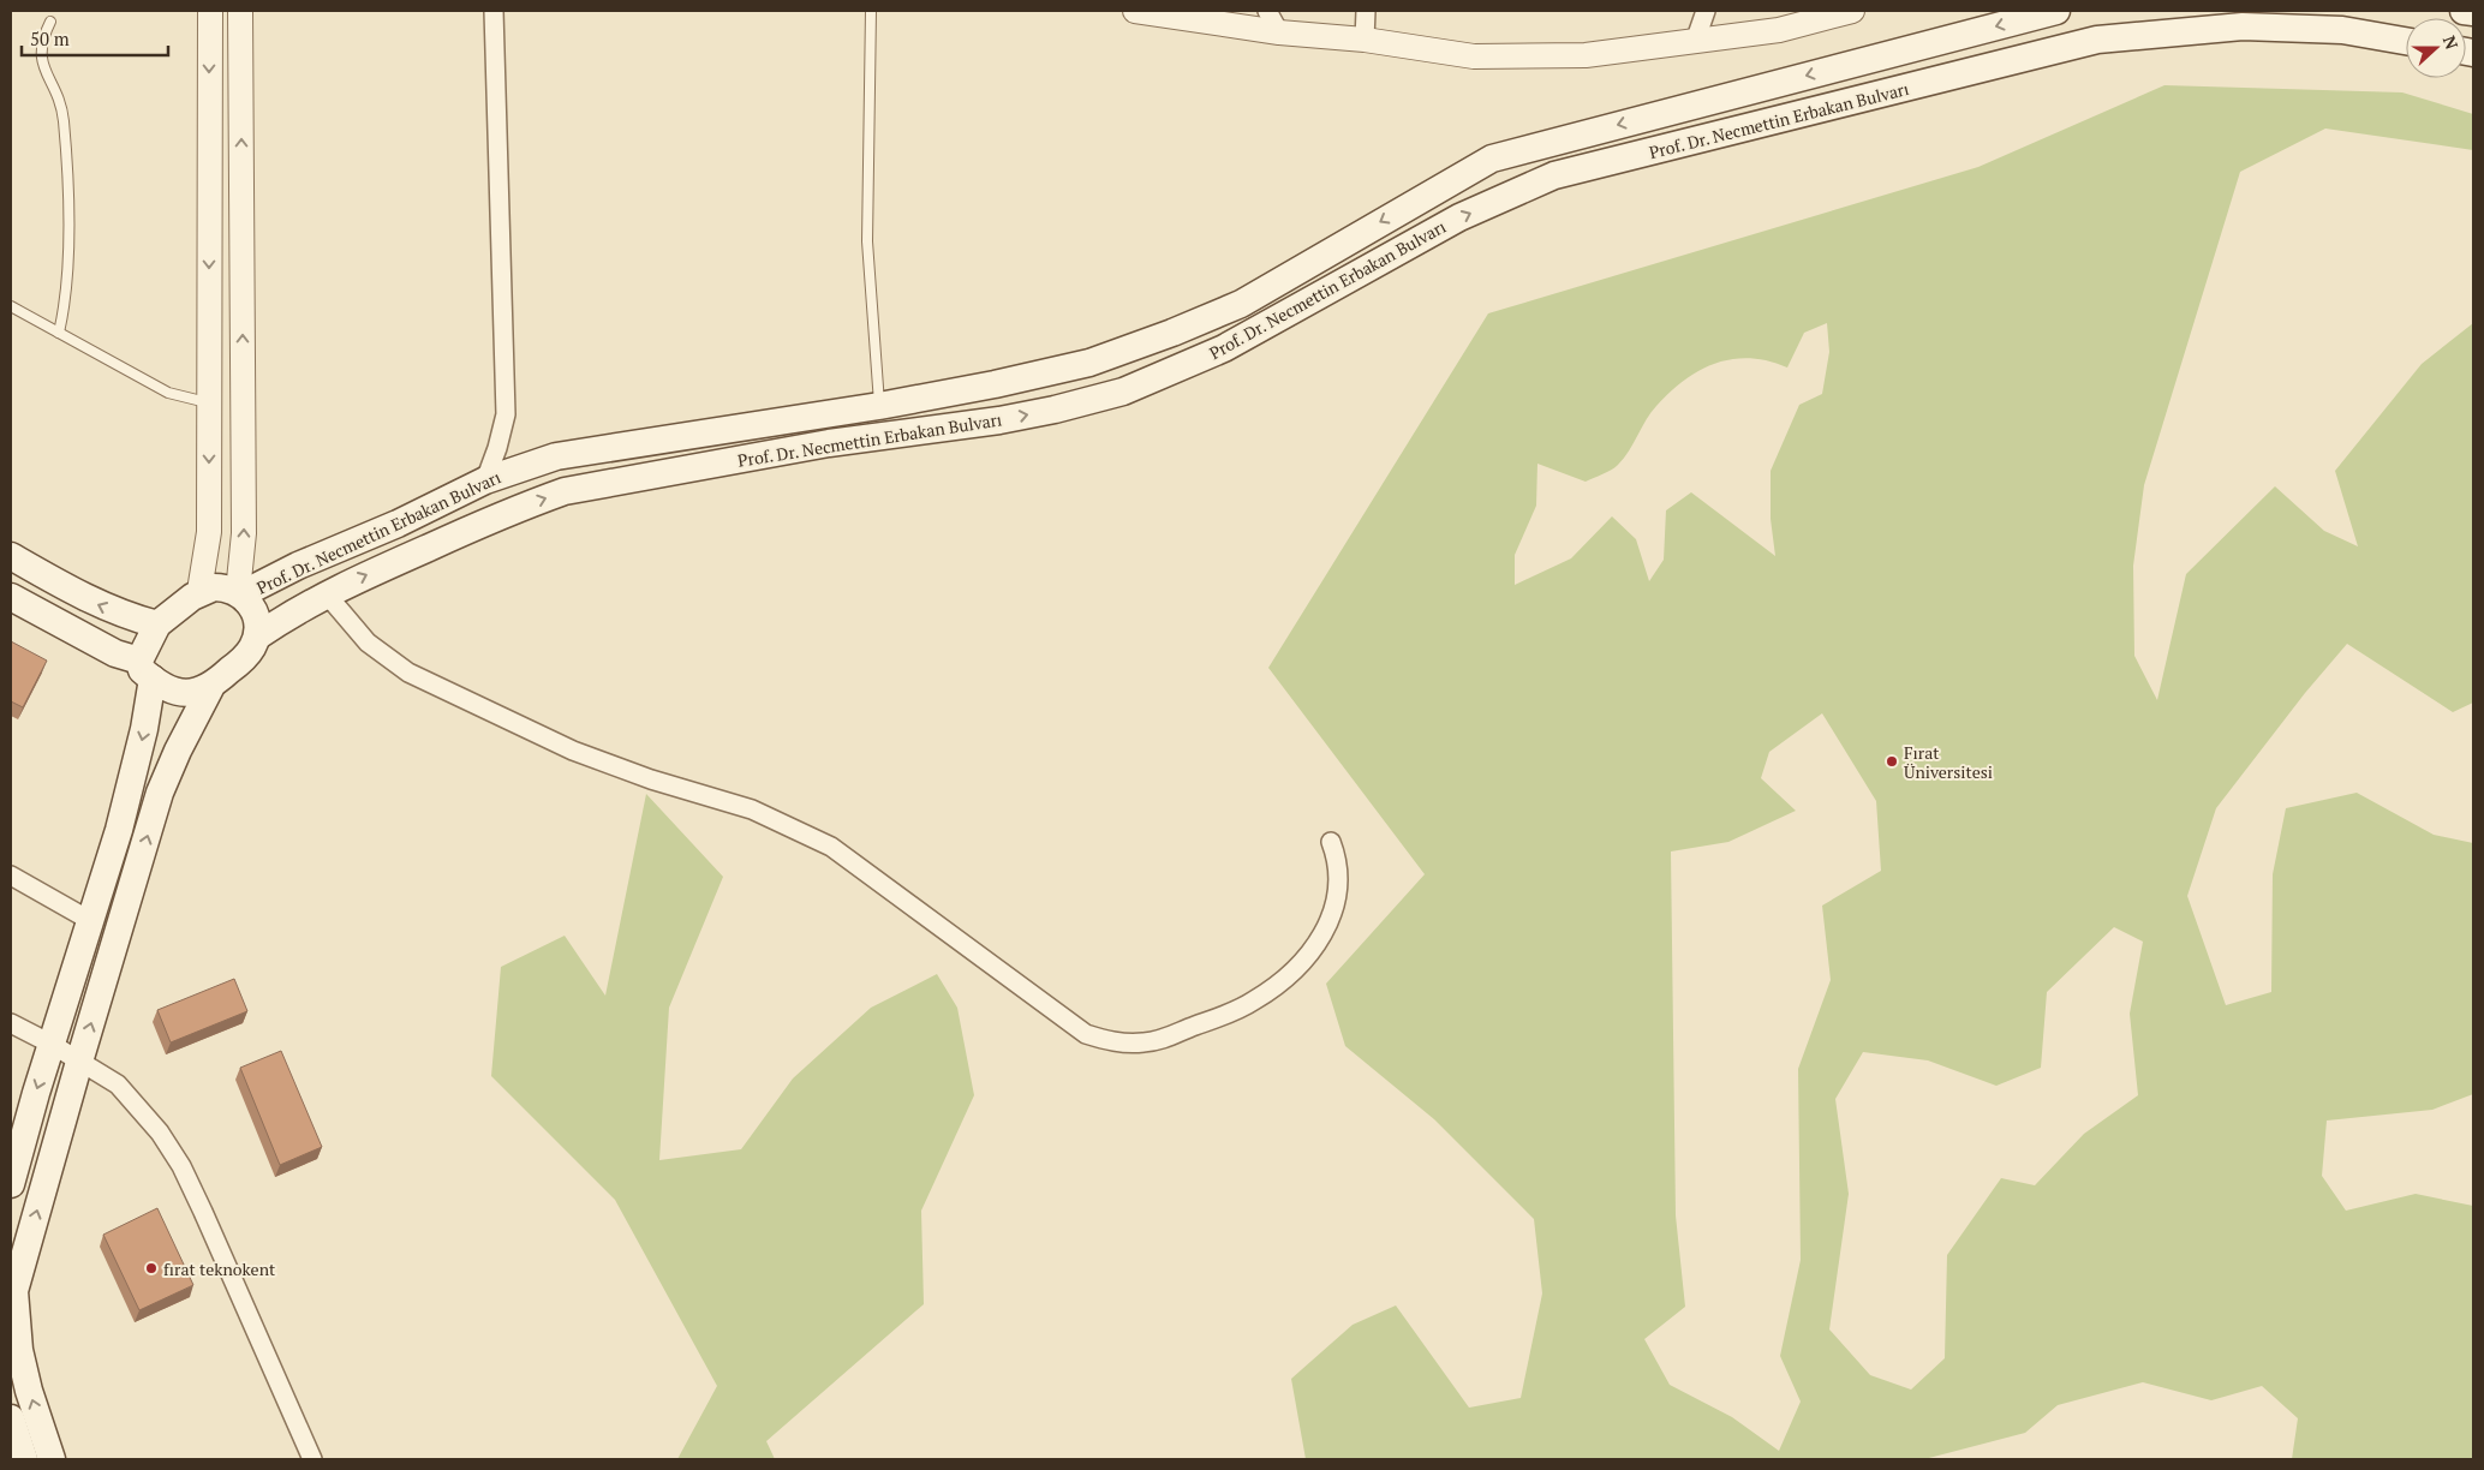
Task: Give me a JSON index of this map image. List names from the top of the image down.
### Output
{
  "streets": {
    "main road": ["Prof. Dr. Necmettin Erbakan Bulvarı"]
  },
  "places": ["Fırat Üniversitesi", "fırat teknokent"],
  "scale_bar": "50 m",
  "north": "right"
}
